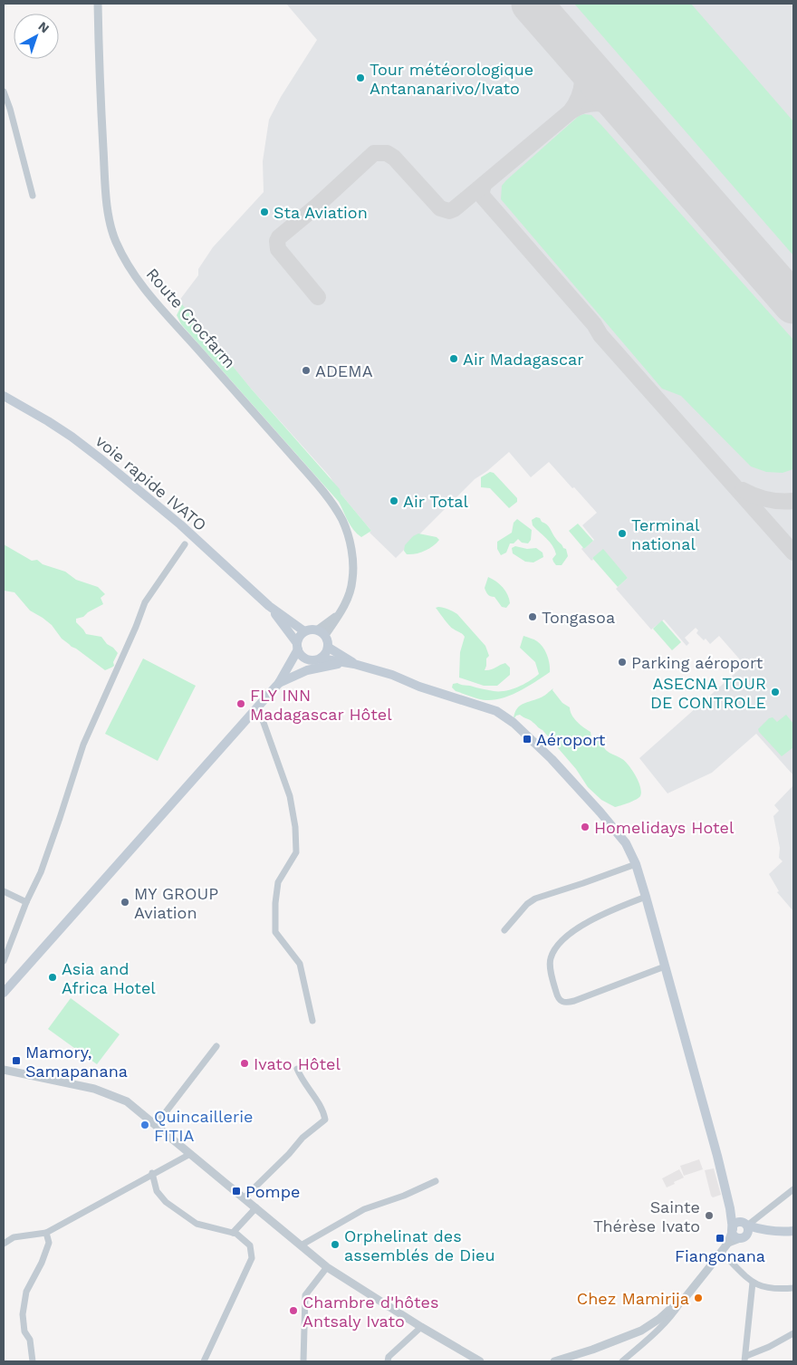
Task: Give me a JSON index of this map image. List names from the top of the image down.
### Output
{
  "streets": {
    "main road": ["voie rapide IVATO"],
    "street": ["Route Crocfarm"]
  },
  "places": {
    "other": [
      "Tour météorologique Antananarivo/Ivato",
      "Sta Aviation",
      "Air Madagascar",
      "ADEMA",
      "Air Total",
      "Terminal national",
      "Tongasoa",
      "Parking aéroport",
      "ASECNA TOUR DE CONTROLE",
      "FLY INN Madagascar Hôtel",
      "Homelidays Hotel",
      "MY GROUP Aviation",
      "Asia and Africa Hotel",
      "Ivato Hôtel",
      "Quincaillerie FITIA",
      "Sainte Thérèse Ivato",
      "Orphelinat des assemblés de Dieu",
      "Chez Mamirija",
      "Chambre d'hôtes Antsaly Ivato"
    ],
    "transit": [
      "Aéroport",
      "Mamory, Samapanana",
      "Pompe",
      "Fiangonana"
    ]
  },
  "north": "top right"
}
